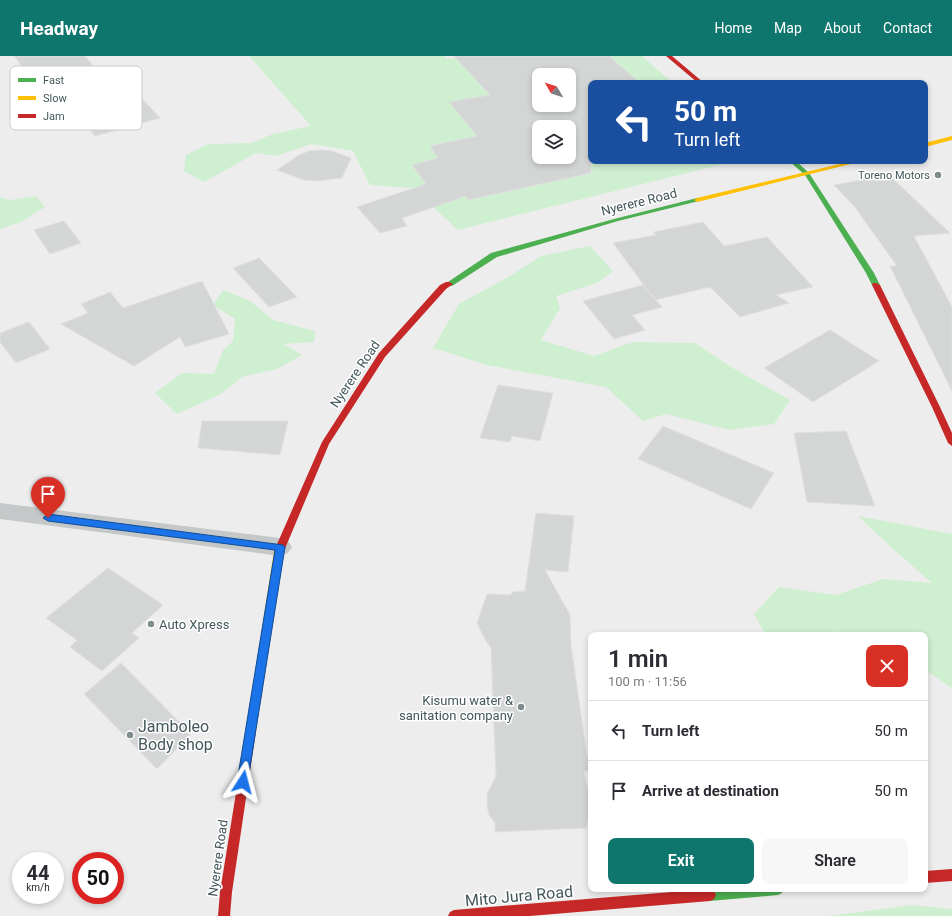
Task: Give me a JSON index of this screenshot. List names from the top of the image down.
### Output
{
  "streets": {
    "main road": ["Nyerere Road", "Mito Jura Road"]
  },
  "places": [
    "Toreno Motors",
    "Auto Xpress",
    "Kisumu water & sanitation company",
    "Jamboleo Body shop"
  ],
  "legend": ["Fast", "Slow", "Jam"],
  "north": "top left",
  "page": {
    "header": "Headway",
    "nav": [
      "Home",
      "Map",
      "About",
      "Contact"
    ],
    "turn": ["50 m", "Turn left"],
    "heading": ["1 min", "100 m · 11:56"],
    "list": [
      {
        "name": "Turn left",
        "value": "50 m"
      },
      {
        "name": "Arrive at destination",
        "value": "50 m"
      }
    ],
    "buttons": ["Exit", "Share"],
    "speed": "44 km/h",
    "limit": "50"
  }
}
